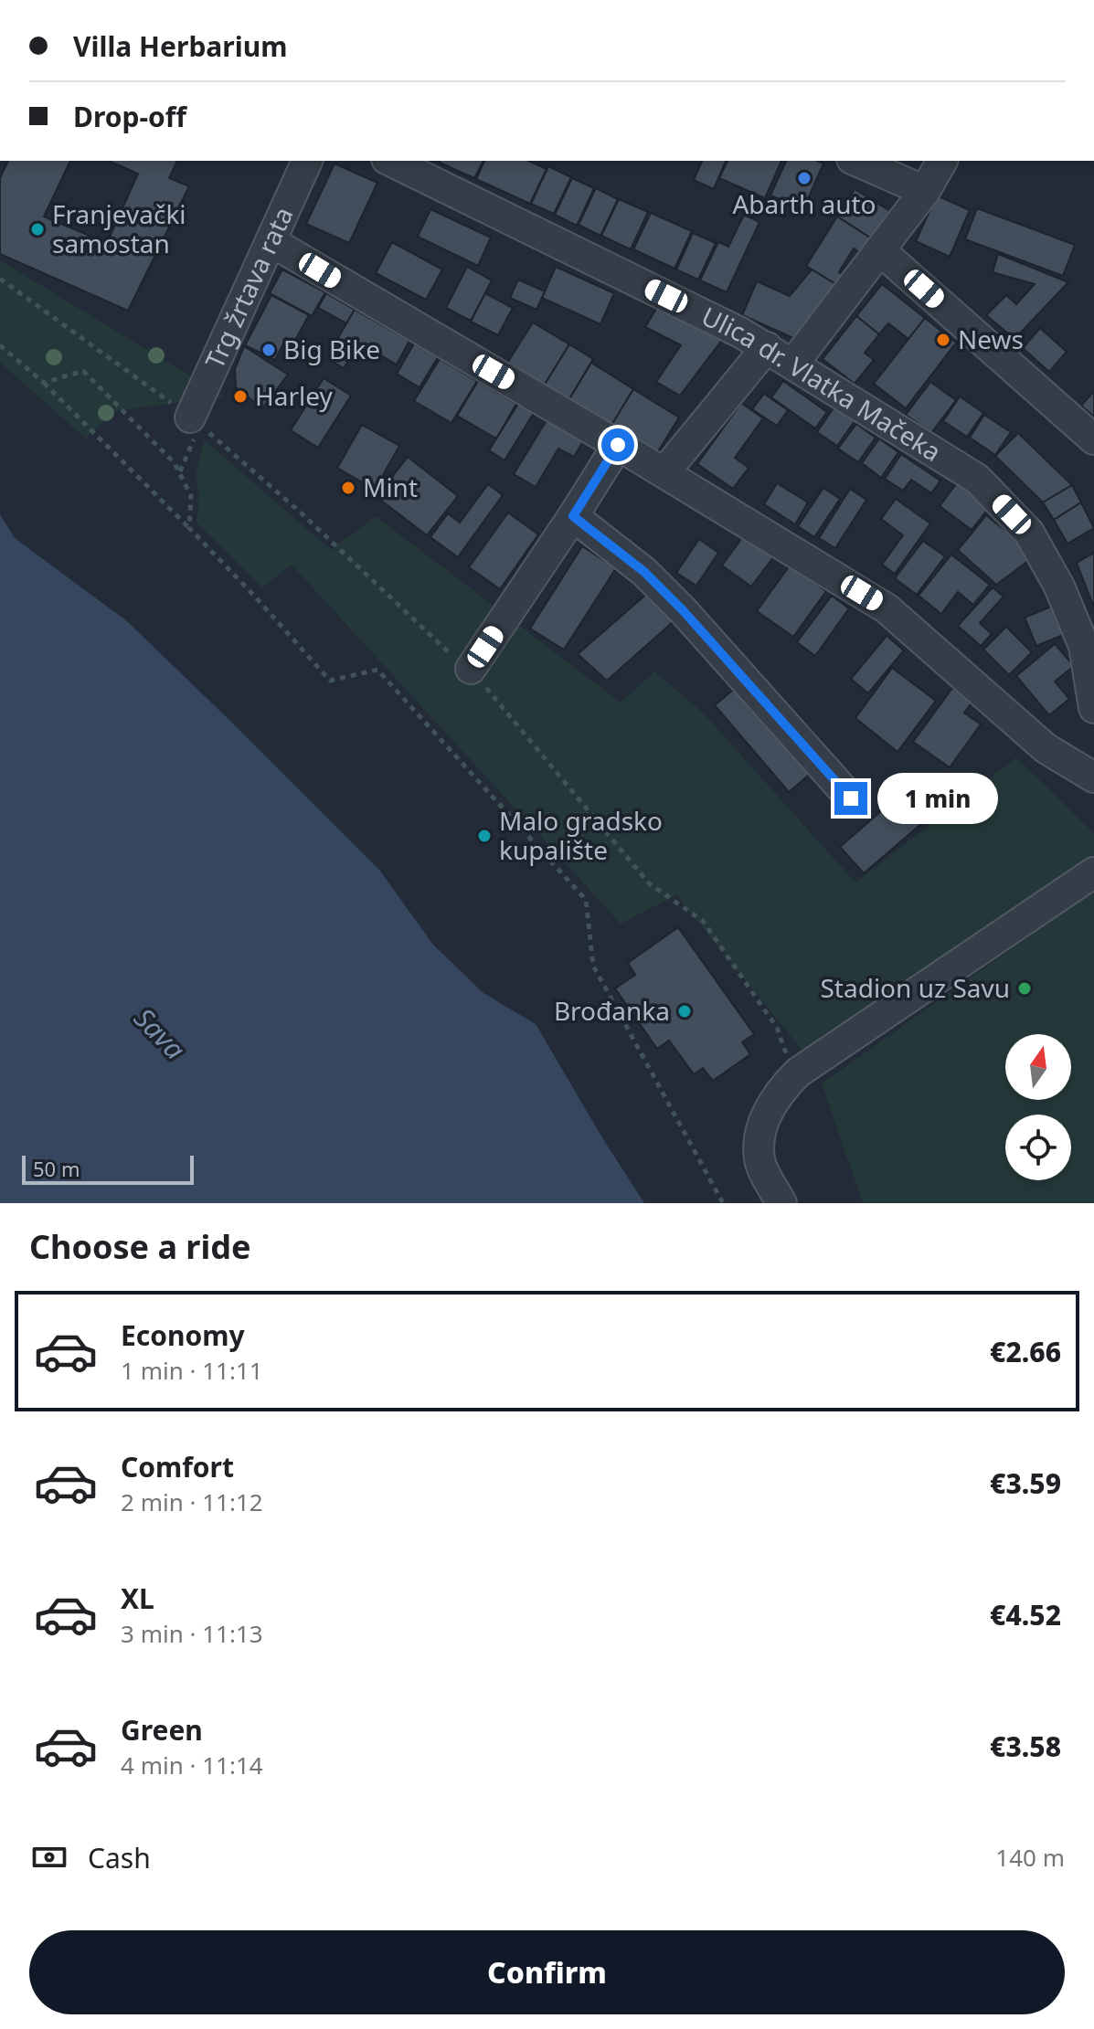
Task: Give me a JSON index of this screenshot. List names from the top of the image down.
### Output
{
  "streets": {
    "street": ["Trg žrtava rata", "Ulica dr. Vlatka Mačeka"]
  },
  "water": ["Sava"],
  "places": [
    "Abarth auto",
    "Franjevački samostan",
    "News",
    "Big Bike",
    "Harley",
    "Mint",
    "Malo gradsko kupalište",
    "Stadion uz Savu",
    "Brođanka"
  ],
  "scale_bar": "50 m",
  "north": "top",
  "page": {
    "banner": ["Villa Herbarium", "Drop-off"],
    "bubble": "1 min",
    "scale": "50 m",
    "heading": "Choose a ride",
    "list": [
      {
        "name": "Economy",
        "note": "1 min · 11:11",
        "value": "€2.66"
      },
      {
        "name": "Comfort",
        "note": "2 min · 11:12",
        "value": "€3.59"
      },
      {
        "name": "XL",
        "note": "3 min · 11:13",
        "value": "€4.52"
      },
      {
        "name": "Green",
        "note": "4 min · 11:14",
        "value": "€3.58"
      }
    ],
    "pay": ["Cash", "140 m"],
    "buttons": "Confirm"
  }
}
